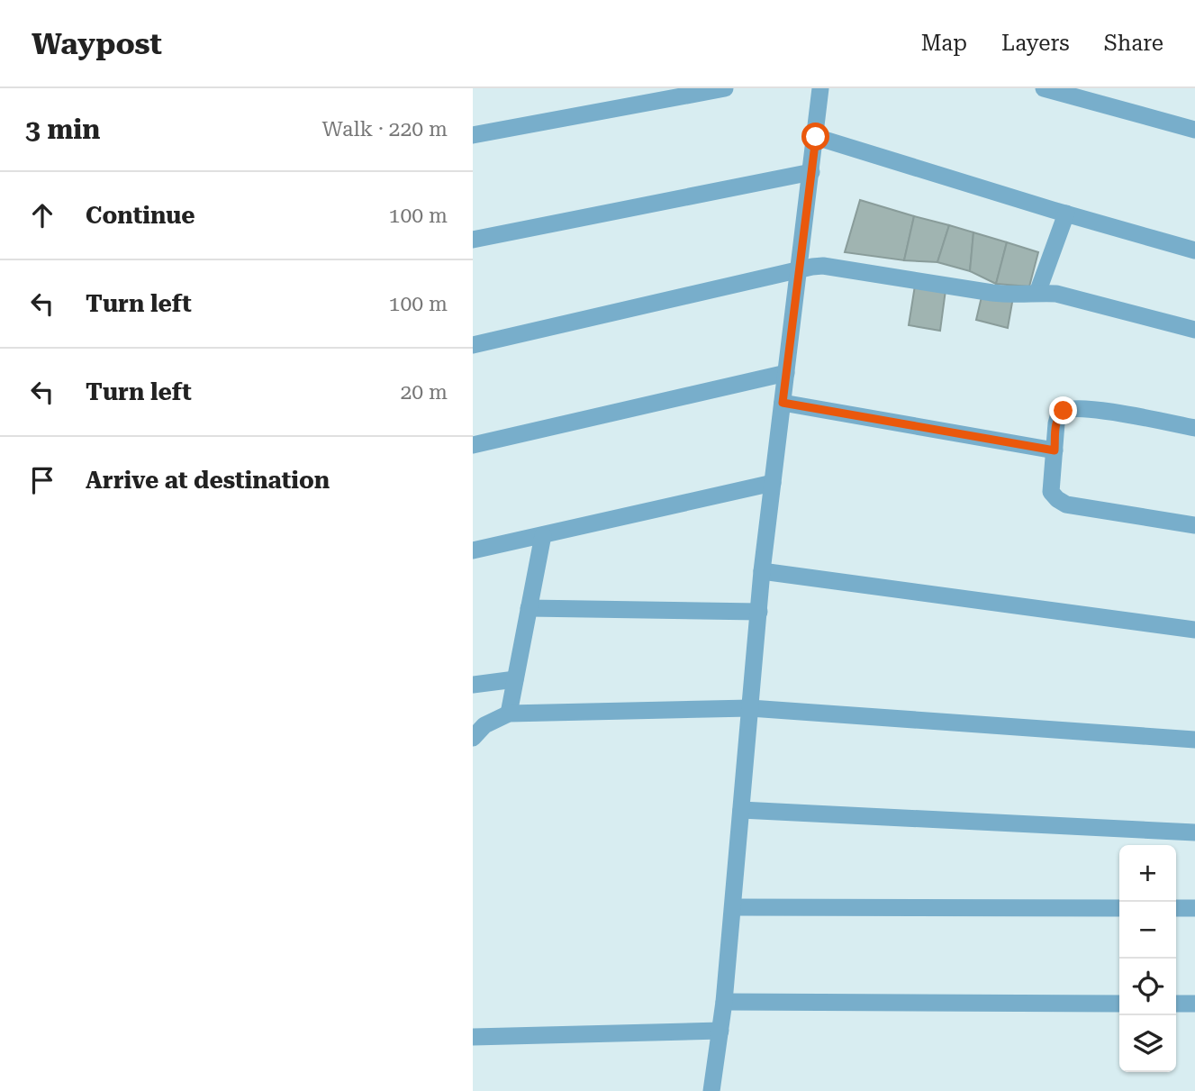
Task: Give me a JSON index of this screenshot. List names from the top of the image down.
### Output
{
  "page": {
    "header": "Waypost",
    "nav": ["Map", "Layers", "Share"],
    "heading": ["3 min", "Walk · 220 m"],
    "list": [
      ["Continue", "100 m"],
      ["Turn left", "100 m"],
      ["Turn left", "20 m"],
      "Arrive at destination"
    ],
    "map_buttons": ["+", "−"]
  }
}
